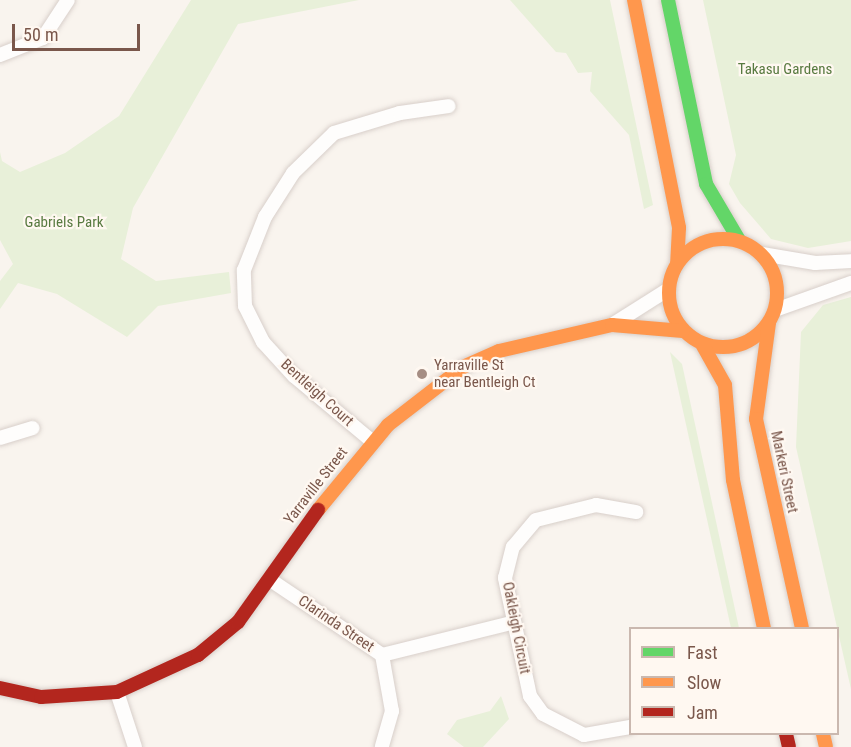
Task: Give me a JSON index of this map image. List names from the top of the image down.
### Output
{
  "streets": {
    "main road": ["Markeri Street", "Yarraville Street"],
    "street": ["Bentleigh Court", "Clarinda Street", "Oakleigh Circuit"]
  },
  "crossings": [
    ["Bentleigh Court", "Yarraville Street"],
    ["Markeri Street", "Yarraville Street"],
    ["Yarraville Street", "Clarinda Street"],
    ["Clarinda Street", "Oakleigh Circuit"]
  ],
  "parks": ["Takasu Gardens", "Gabriels Park"],
  "places": ["Yarraville St near Bentleigh Ct"],
  "legend": ["Fast", "Slow", "Jam"],
  "scale_bar": "50 m"
}
